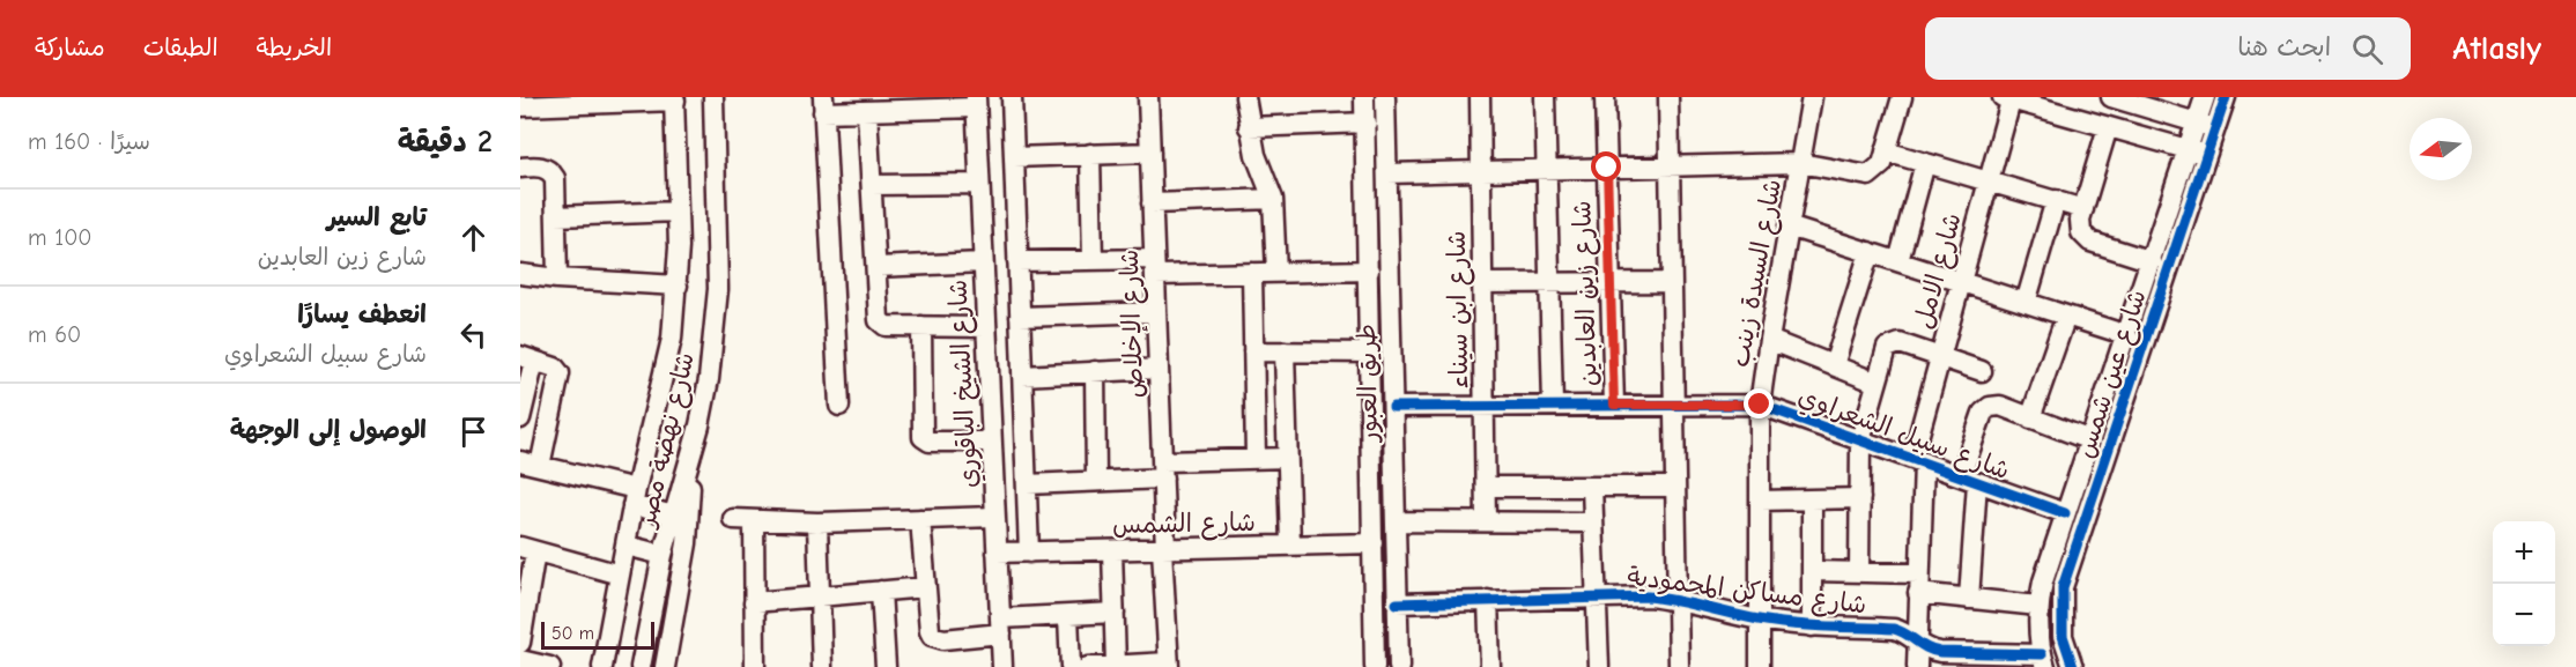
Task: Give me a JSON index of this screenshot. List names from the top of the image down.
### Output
{
  "streets": {
    "street": [
      "شارع الامل",
      "شارع السيدة زينب",
      "شارع زين العابدين",
      "شارع ابن سيناء",
      "شارع الإخلاص",
      "شارع عين شمس",
      "طريق العبور",
      "شارع الشيخ الباقوري",
      "شارع سبيل الشعراوي",
      "شارع نهضة مصر",
      "شارع الشمس",
      "شارع مساكن المحمودية"
    ]
  },
  "crossings": [
    ["شارع الامل", "شارع سبيل الشعراوي"],
    ["شارع الامل", "شارع مساكن المحمودية"],
    ["شارع السيدة زينب", "شارع سبيل الشعراوي"],
    ["شارع السيدة زينب", "شارع مساكن المحمودية"],
    ["شارع زين العابدين", "شارع سبيل الشعراوي"],
    ["شارع ابن سيناء", "شارع سبيل الشعراوي"],
    ["شارع الإخلاص", "شارع الشمس"],
    ["شارع عين شمس", "شارع سبيل الشعراوي"],
    ["شارع عين شمس", "شارع مساكن المحمودية"],
    ["طريق العبور", "شارع سبيل الشعراوي"],
    ["طريق العبور", "شارع الشمس"],
    ["طريق العبور", "شارع مساكن المحمودية"],
    ["شارع الشيخ الباقوري", "شارع الشمس"]
  ],
  "scale_bar": "50 m",
  "north": "left",
  "page": {
    "header": "Atlasly",
    "search": "ابحث هنا",
    "nav": ["الخريطة", "الطبقات", "مشاركة"],
    "heading": ["2 دقيقة", "سيرًا · 160 m"],
    "list": [
      ["تابع السير", "شارع زين العابدين", "100 m"],
      ["انعطف يسارًا", "شارع سبيل الشعراوي", "60 m"],
      "الوصول إلى الوجهة"
    ],
    "map_buttons": ["+", "−"],
    "scale": "50 m"
  }
}
